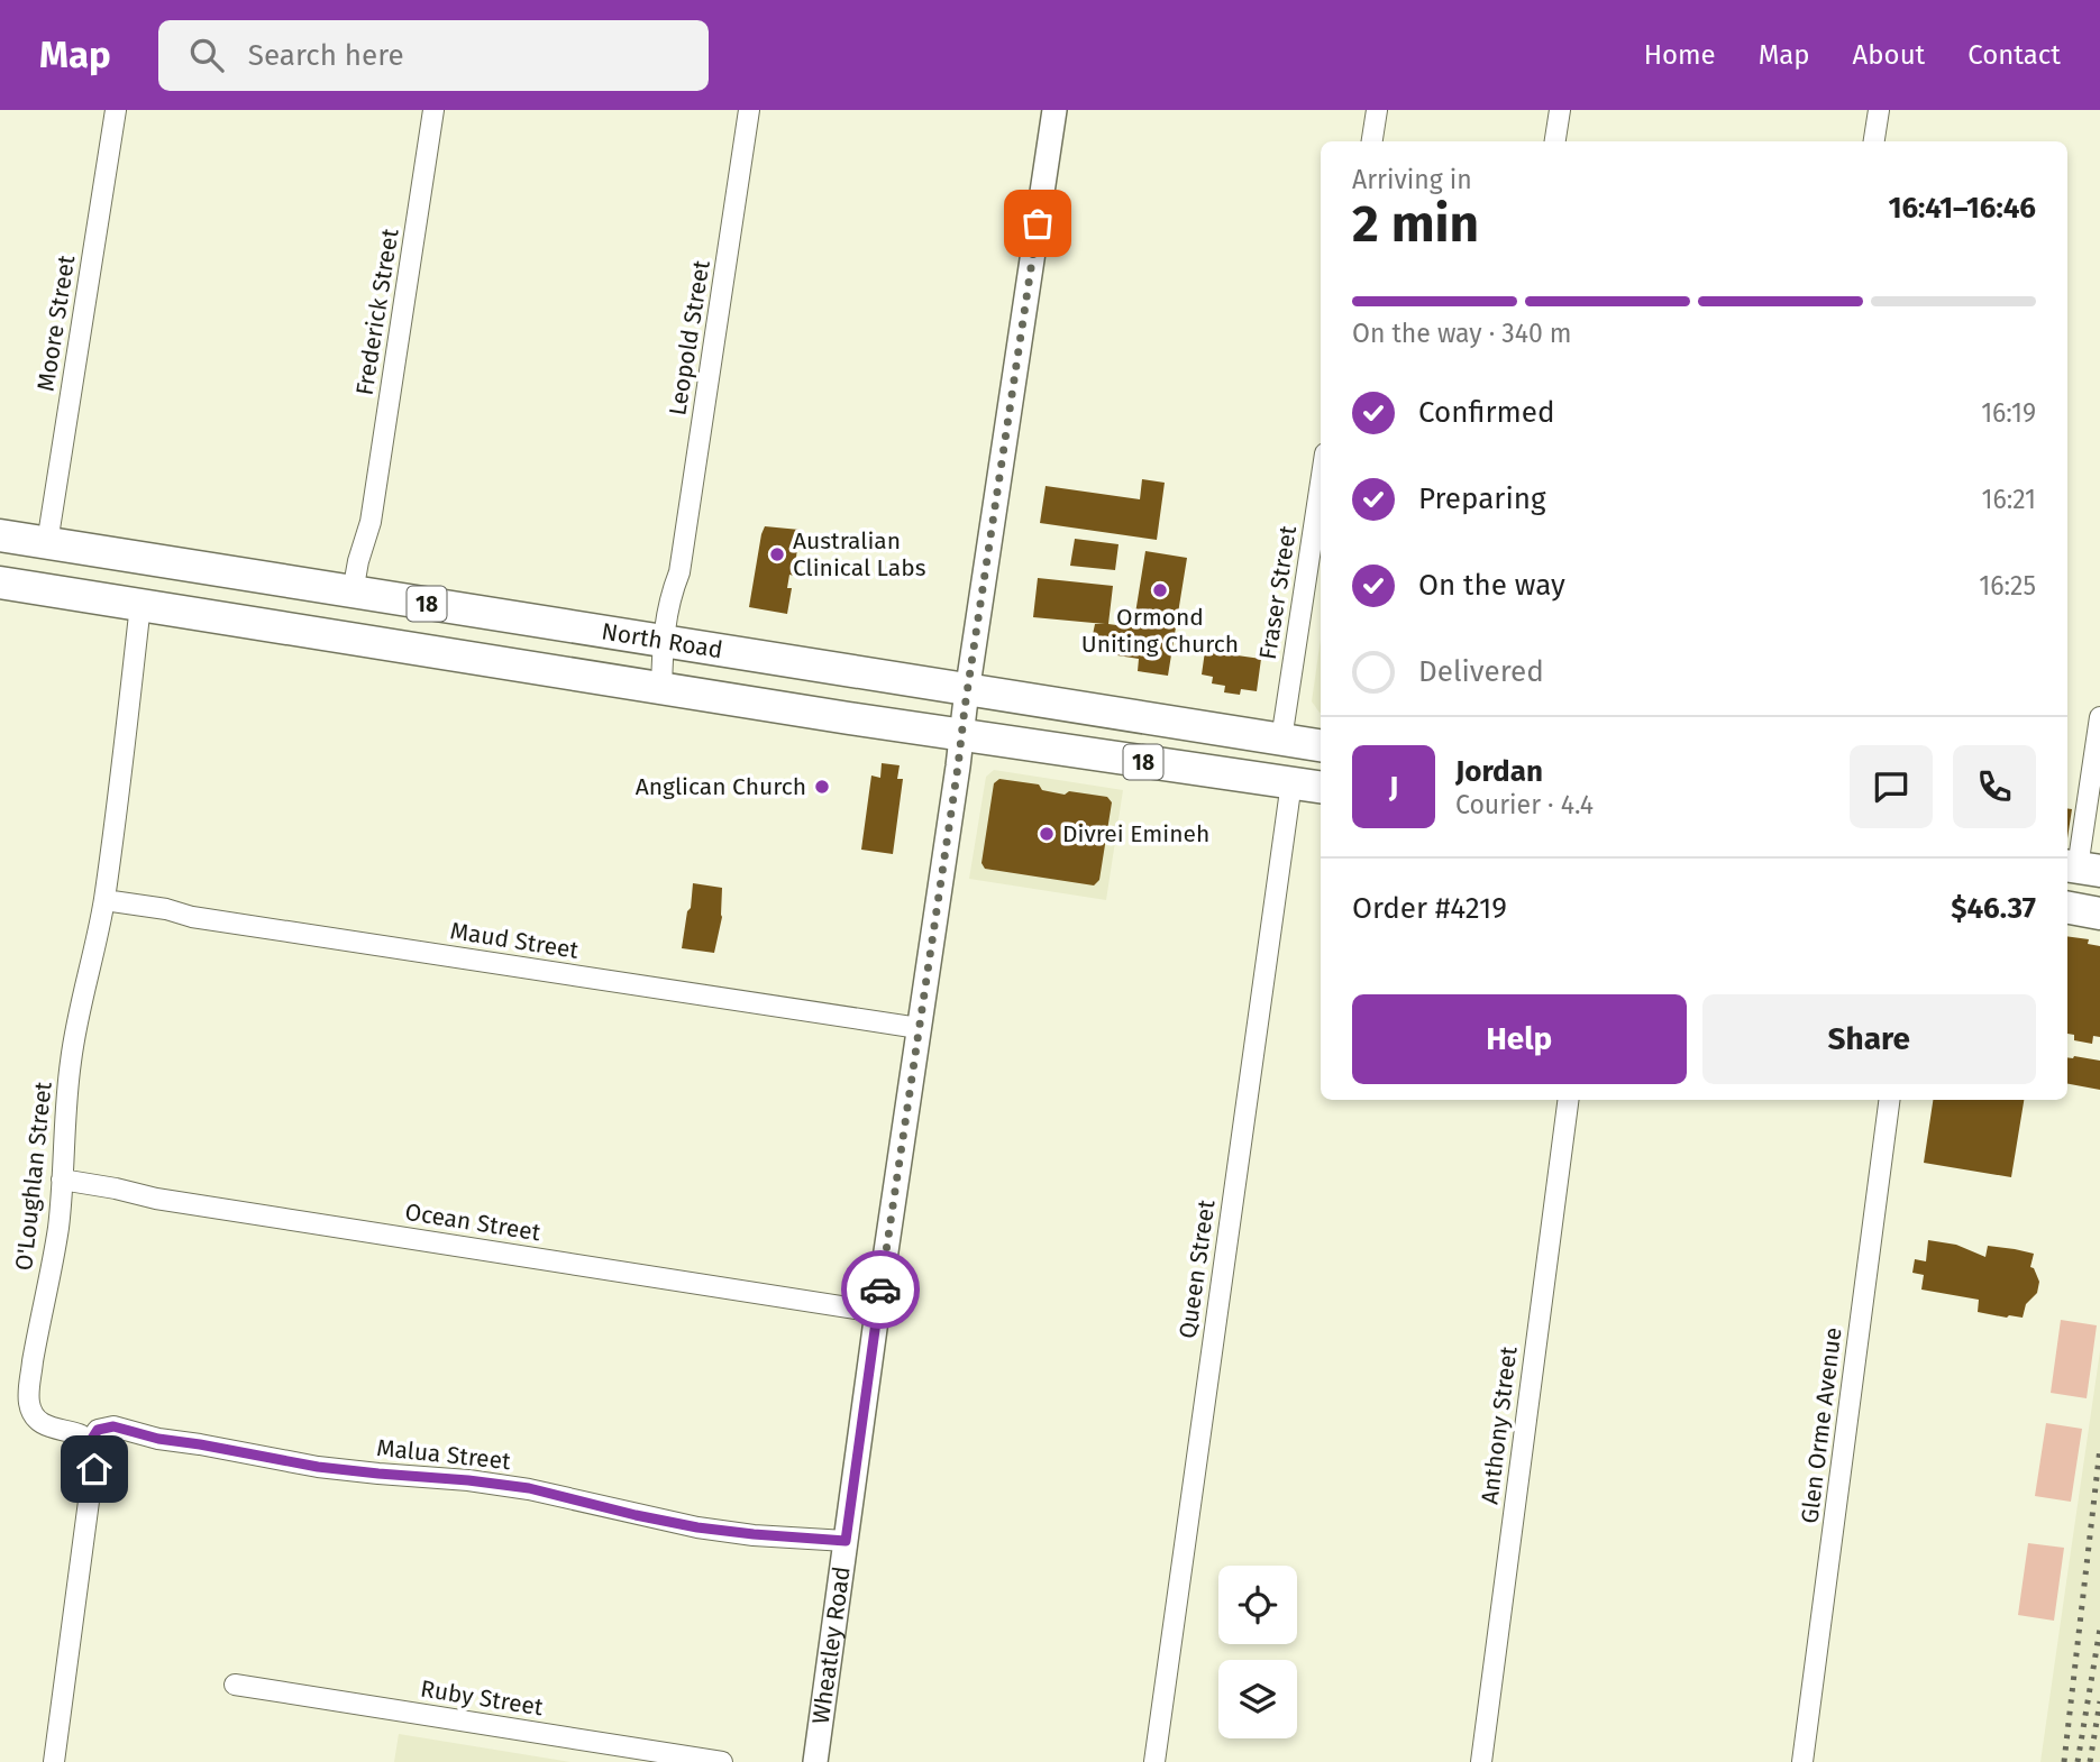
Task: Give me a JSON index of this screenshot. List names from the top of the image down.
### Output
{
  "streets": {
    "highway": ["18", "North Road"],
    "street": [
      "Frederick Street",
      "Moore Street",
      "Leopold Street",
      "Fraser Street",
      "Maud Street",
      "O'Loughlan Street",
      "Ocean Street",
      "Queen Street",
      "Anthony Street",
      "Glen Orme Avenue",
      "Malua Street",
      "Wheatley Road",
      "Ruby Street"
    ]
  },
  "crossings": [
    ["Frederick Street", "North Road"],
    ["Moore Street", "North Road"],
    ["Leopold Street", "North Road"],
    ["Fraser Street", "North Road"],
    ["North Road", "O'Loughlan Street"],
    ["North Road", "Queen Street"],
    ["North Road", "Wheatley Road"],
    ["Maud Street", "O'Loughlan Street"],
    ["Maud Street", "Wheatley Road"],
    ["O'Loughlan Street", "Ocean Street"],
    ["O'Loughlan Street", "Malua Street"],
    ["Ocean Street", "Wheatley Road"],
    ["Malua Street", "Wheatley Road"]
  ],
  "places": [
    "Australian Clinical Labs",
    "Ormond Uniting Church",
    "Anglican Church",
    "Divrei Emineh"
  ],
  "page": {
    "header": "Map",
    "search": "Search here",
    "nav": [
      "Home",
      "Map",
      "About",
      "Contact"
    ],
    "heading": ["2 min", "Arriving in", "16:41–16:46"],
    "panel": [
      "Jordan",
      "Courier · 4.4",
      "Order #4219",
      "$46.37"
    ],
    "bar": "On the way · 340 m",
    "list": [
      ["Confirmed", "16:19"],
      ["Preparing", "16:21"],
      ["On the way", "16:25"],
      "Delivered"
    ],
    "round": "J",
    "buttons": ["Help", "Share"]
  }
}
